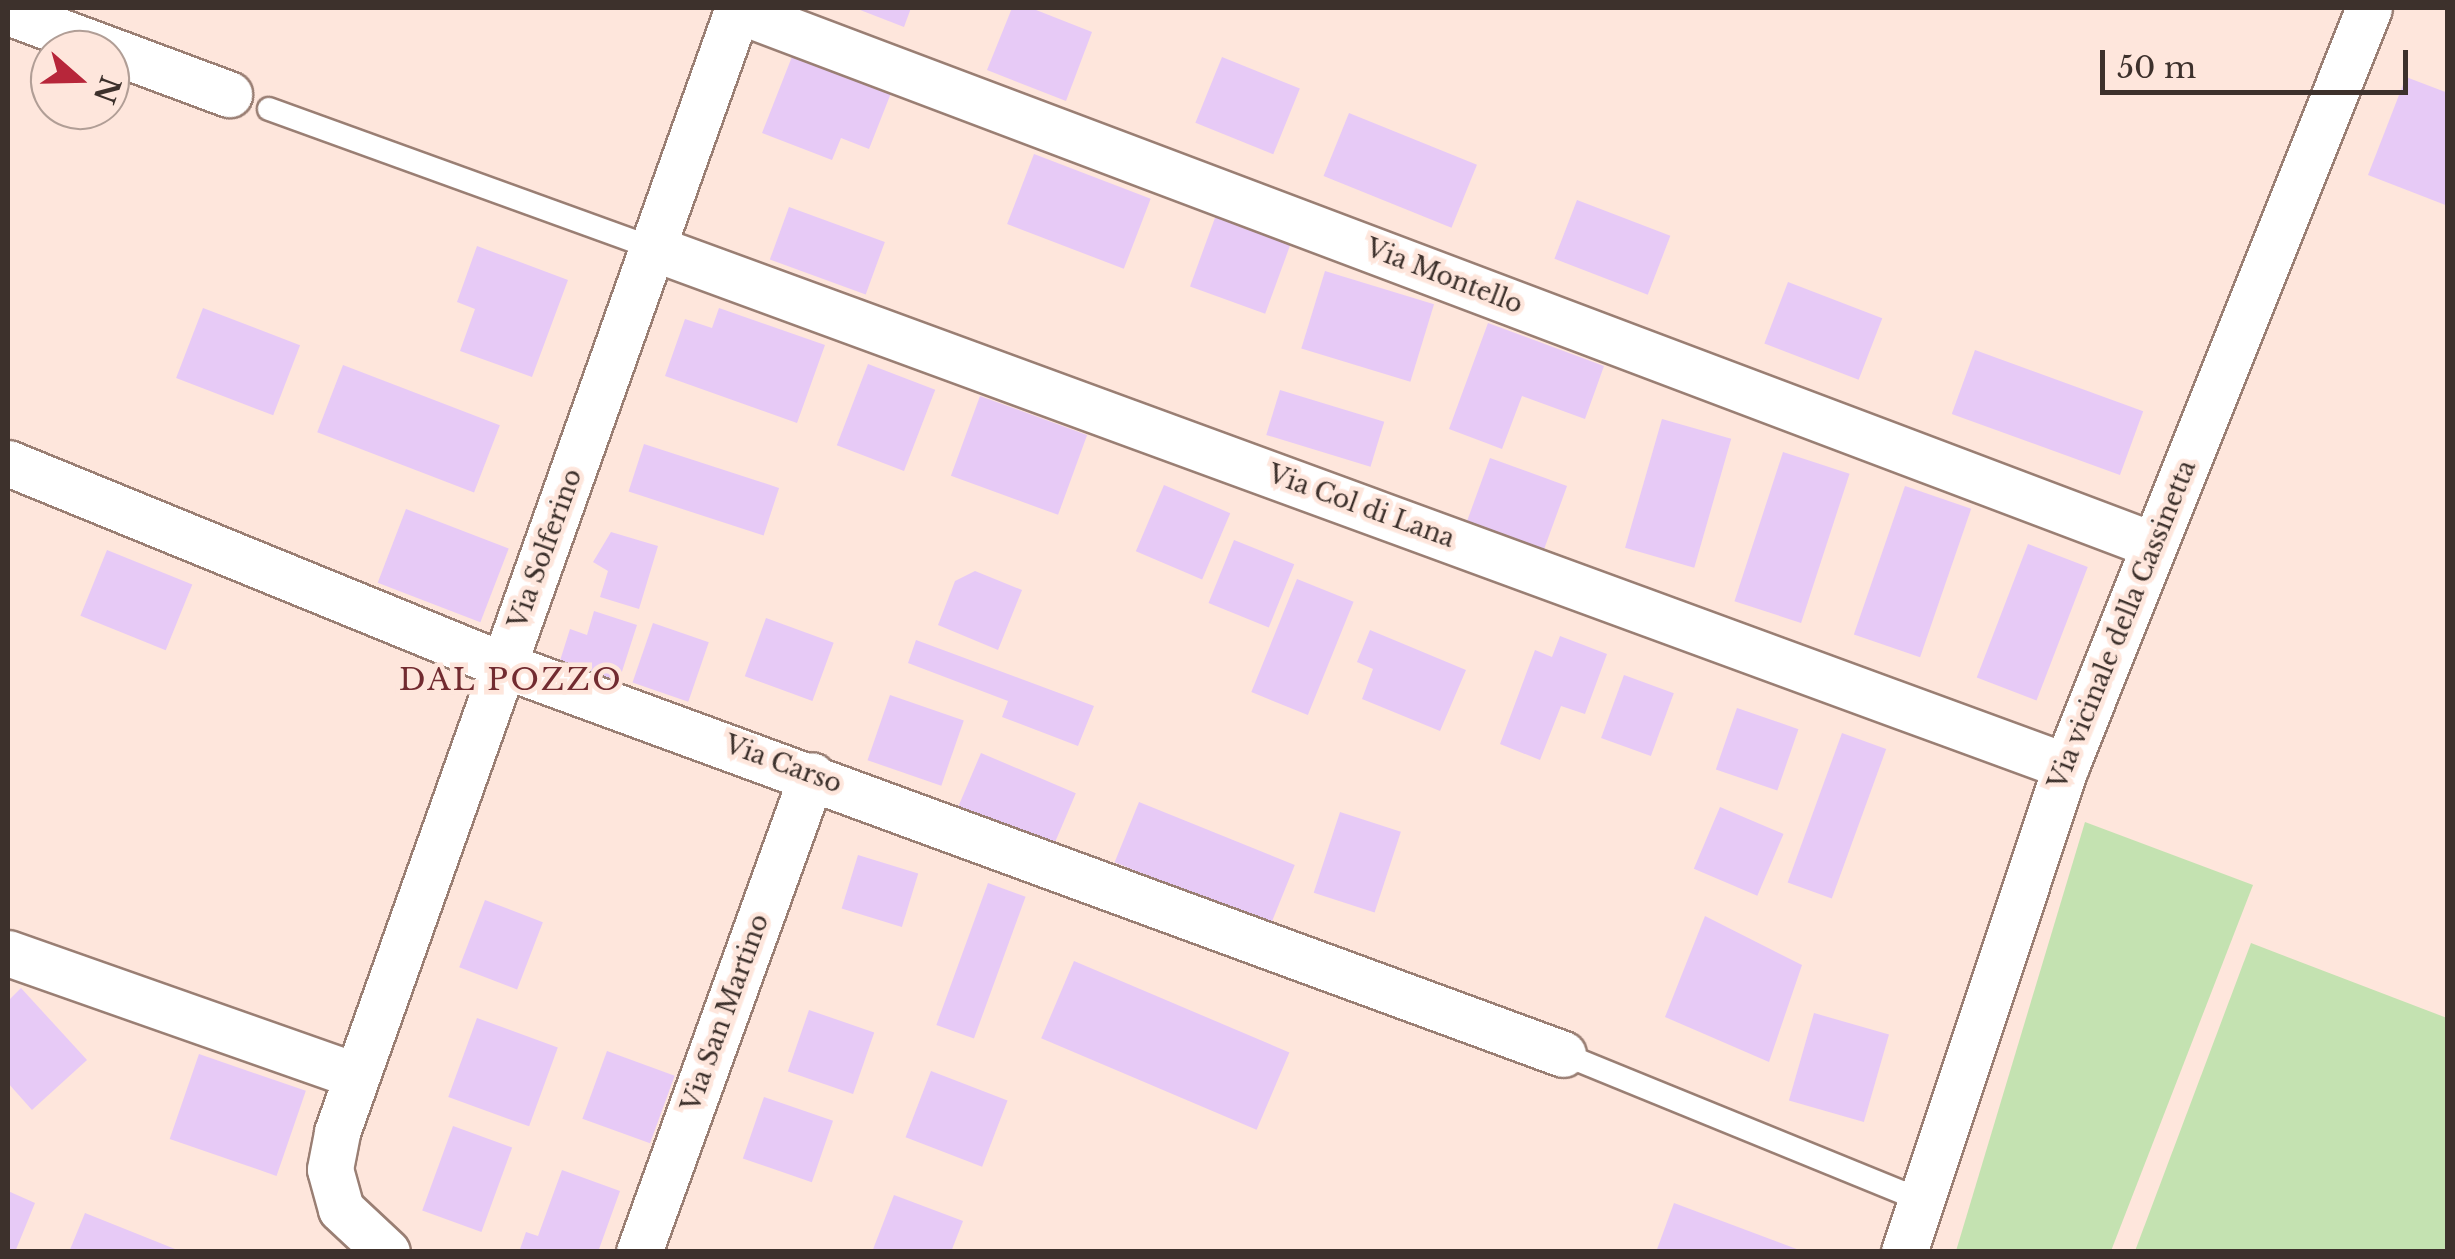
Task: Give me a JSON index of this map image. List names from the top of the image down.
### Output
{
  "streets": {
    "street": [
      "Via Montello",
      "Via Col di Lana",
      "Via Solferino",
      "Via vicinale della Cassinetta",
      "Via Carso",
      "Via San Martino"
    ]
  },
  "crossings": [
    ["Via Montello", "Via Solferino"],
    ["Via Montello", "Via vicinale della Cassinetta"],
    ["Via Col di Lana", "Via Solferino"],
    ["Via Col di Lana", "Via vicinale della Cassinetta"],
    ["Via Solferino", "Via Carso"],
    ["Via Carso", "Via San Martino"]
  ],
  "districts": ["DAL POZZO"],
  "scale_bar": "50 m",
  "north": "right"
}
